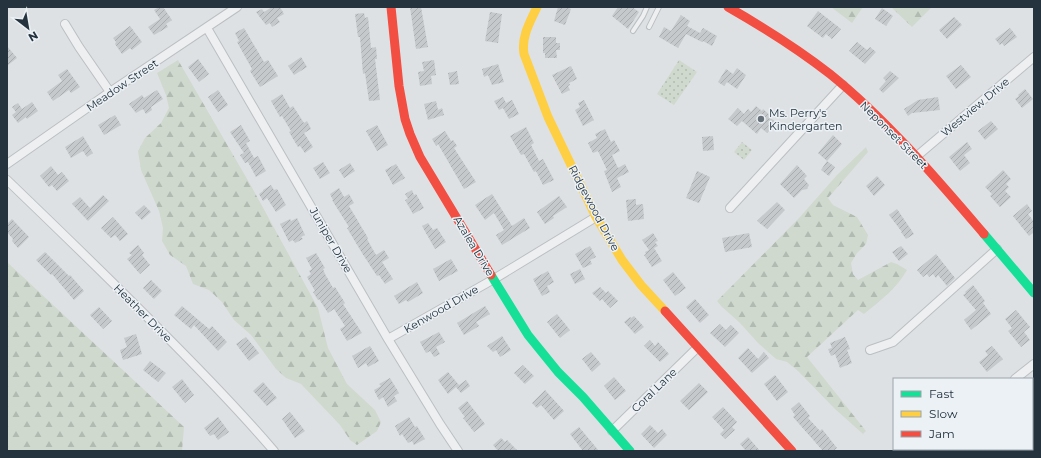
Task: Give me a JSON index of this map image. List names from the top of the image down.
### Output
{
  "streets": {
    "street": [
      "Meadow Street",
      "Westview Drive",
      "Neponset Street",
      "Ridgewood Drive",
      "Juniper Drive",
      "Azalea Drive",
      "Kenwood Drive",
      "Heather Drive",
      "Coral Lane"
    ]
  },
  "crossings": [
    ["Meadow Street", "Juniper Drive"],
    ["Westview Drive", "Neponset Street"],
    ["Ridgewood Drive", "Kenwood Drive"],
    ["Ridgewood Drive", "Coral Lane"],
    ["Juniper Drive", "Kenwood Drive"],
    ["Azalea Drive", "Kenwood Drive"],
    ["Azalea Drive", "Coral Lane"]
  ],
  "places": ["Ms. Perry's Kindergarten"],
  "legend": ["Fast", "Slow", "Jam"],
  "north": "bottom right"
}
